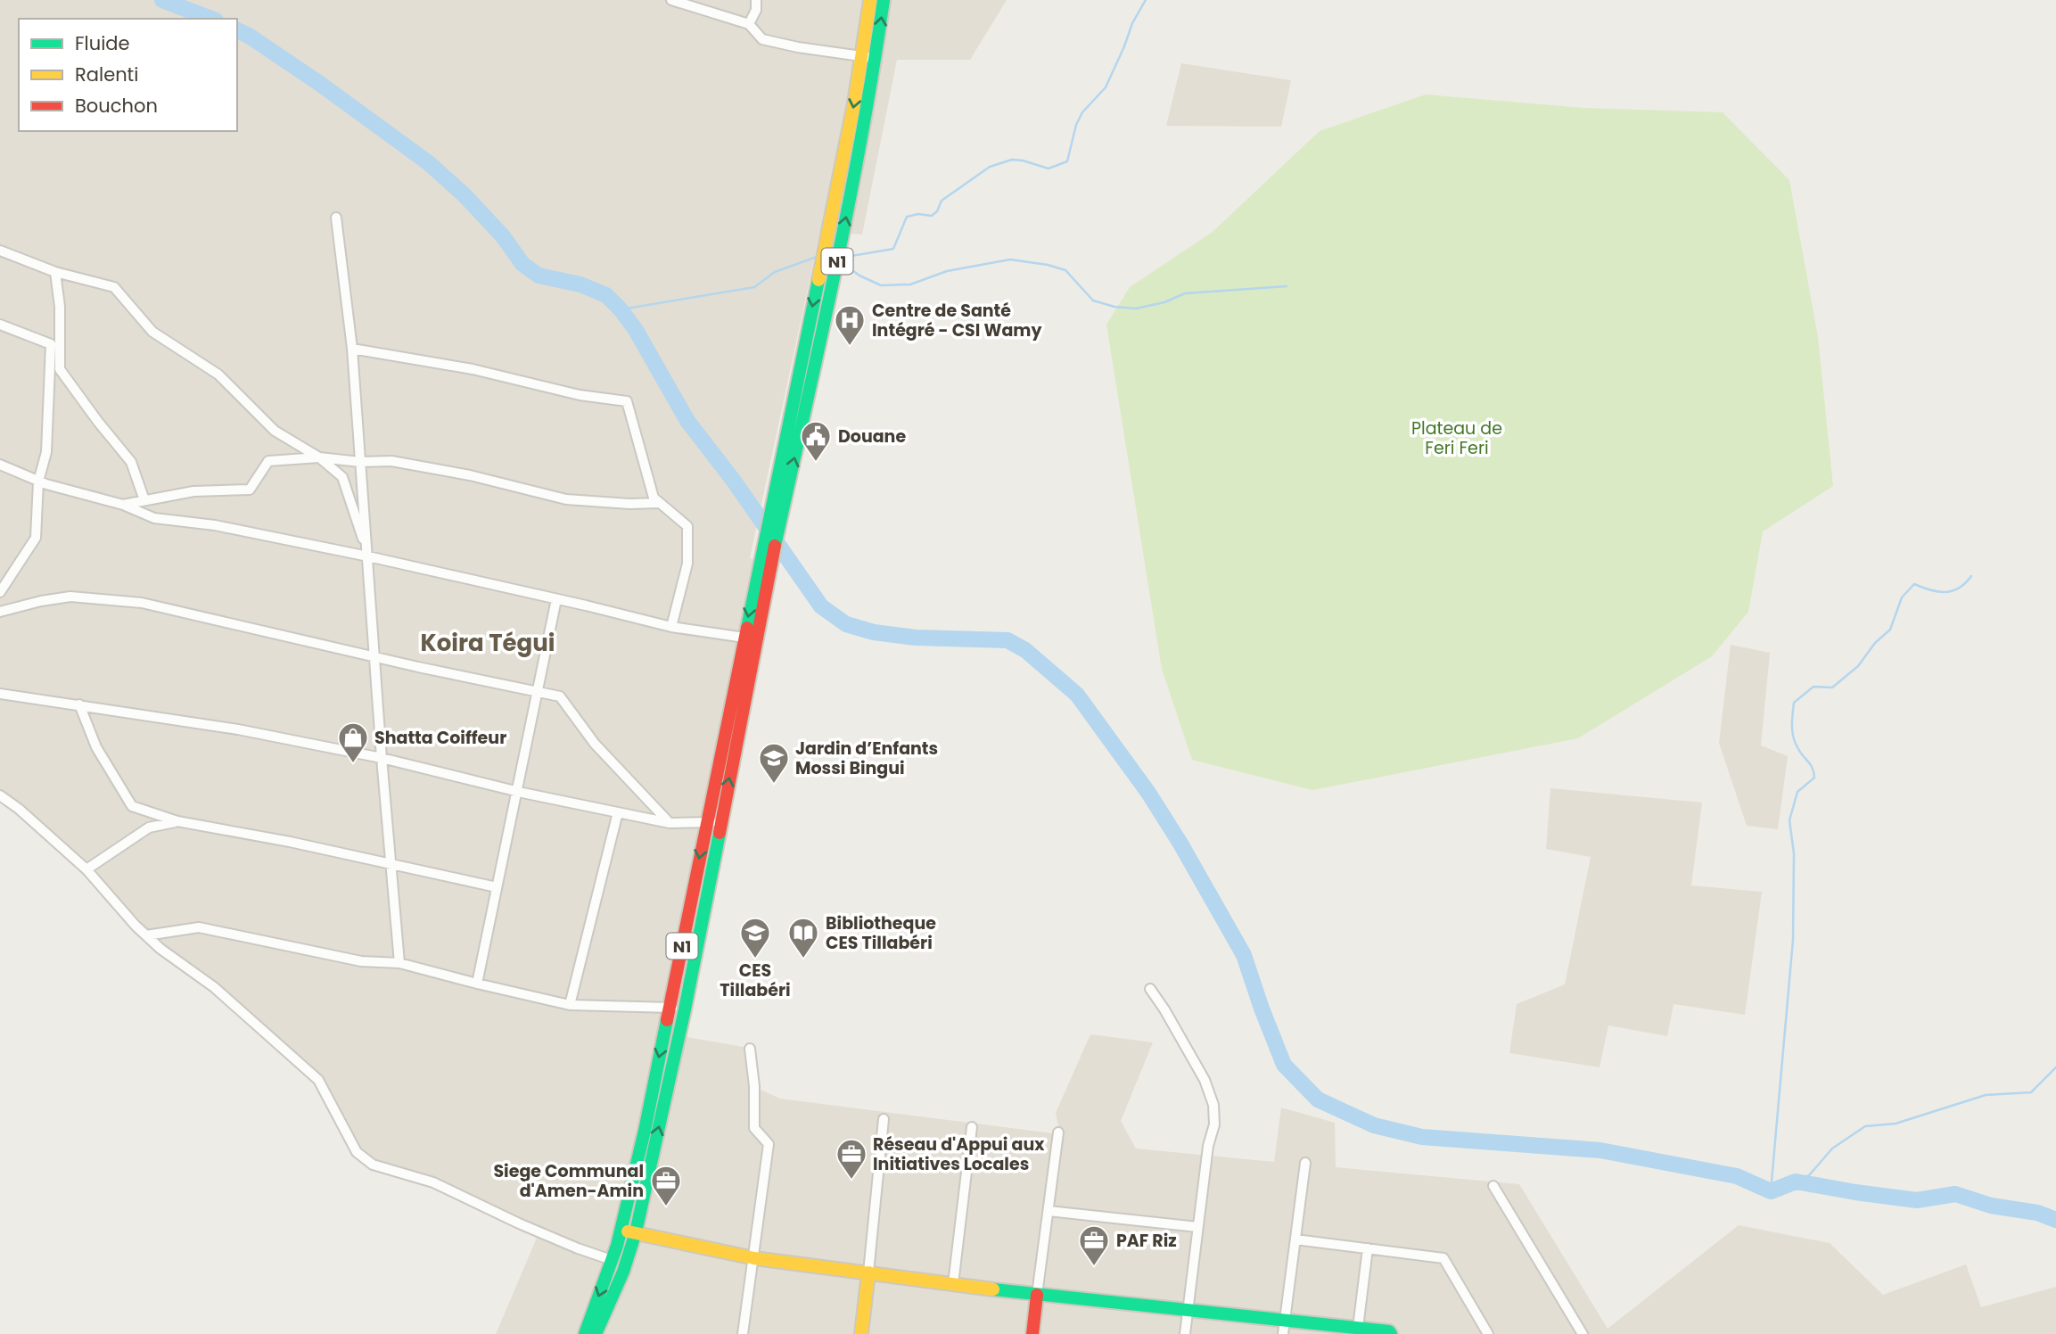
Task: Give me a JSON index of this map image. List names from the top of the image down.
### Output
{
  "streets": {
    "main road": ["N1"]
  },
  "districts": ["Koira Tégui"],
  "parks": ["Plateau de Feri Feri"],
  "places": {
    "hospital": ["Centre de Santé Intégré - CSI Wamy"],
    "public building": ["Douane"],
    "shop": ["Shatta Coiffeur"],
    "school or university": ["Jardin d’Enfants Mossi Bingui", "CES Tillabéri"],
    "library": ["Bibliotheque CES Tillabéri"],
    "office": ["Réseau d'Appui aux Initiatives Locales", "Siege Communal d'Amen-Amin", "PAF Riz"]
  },
  "legend": ["Fluide", "Ralenti", "Bouchon"]
}
